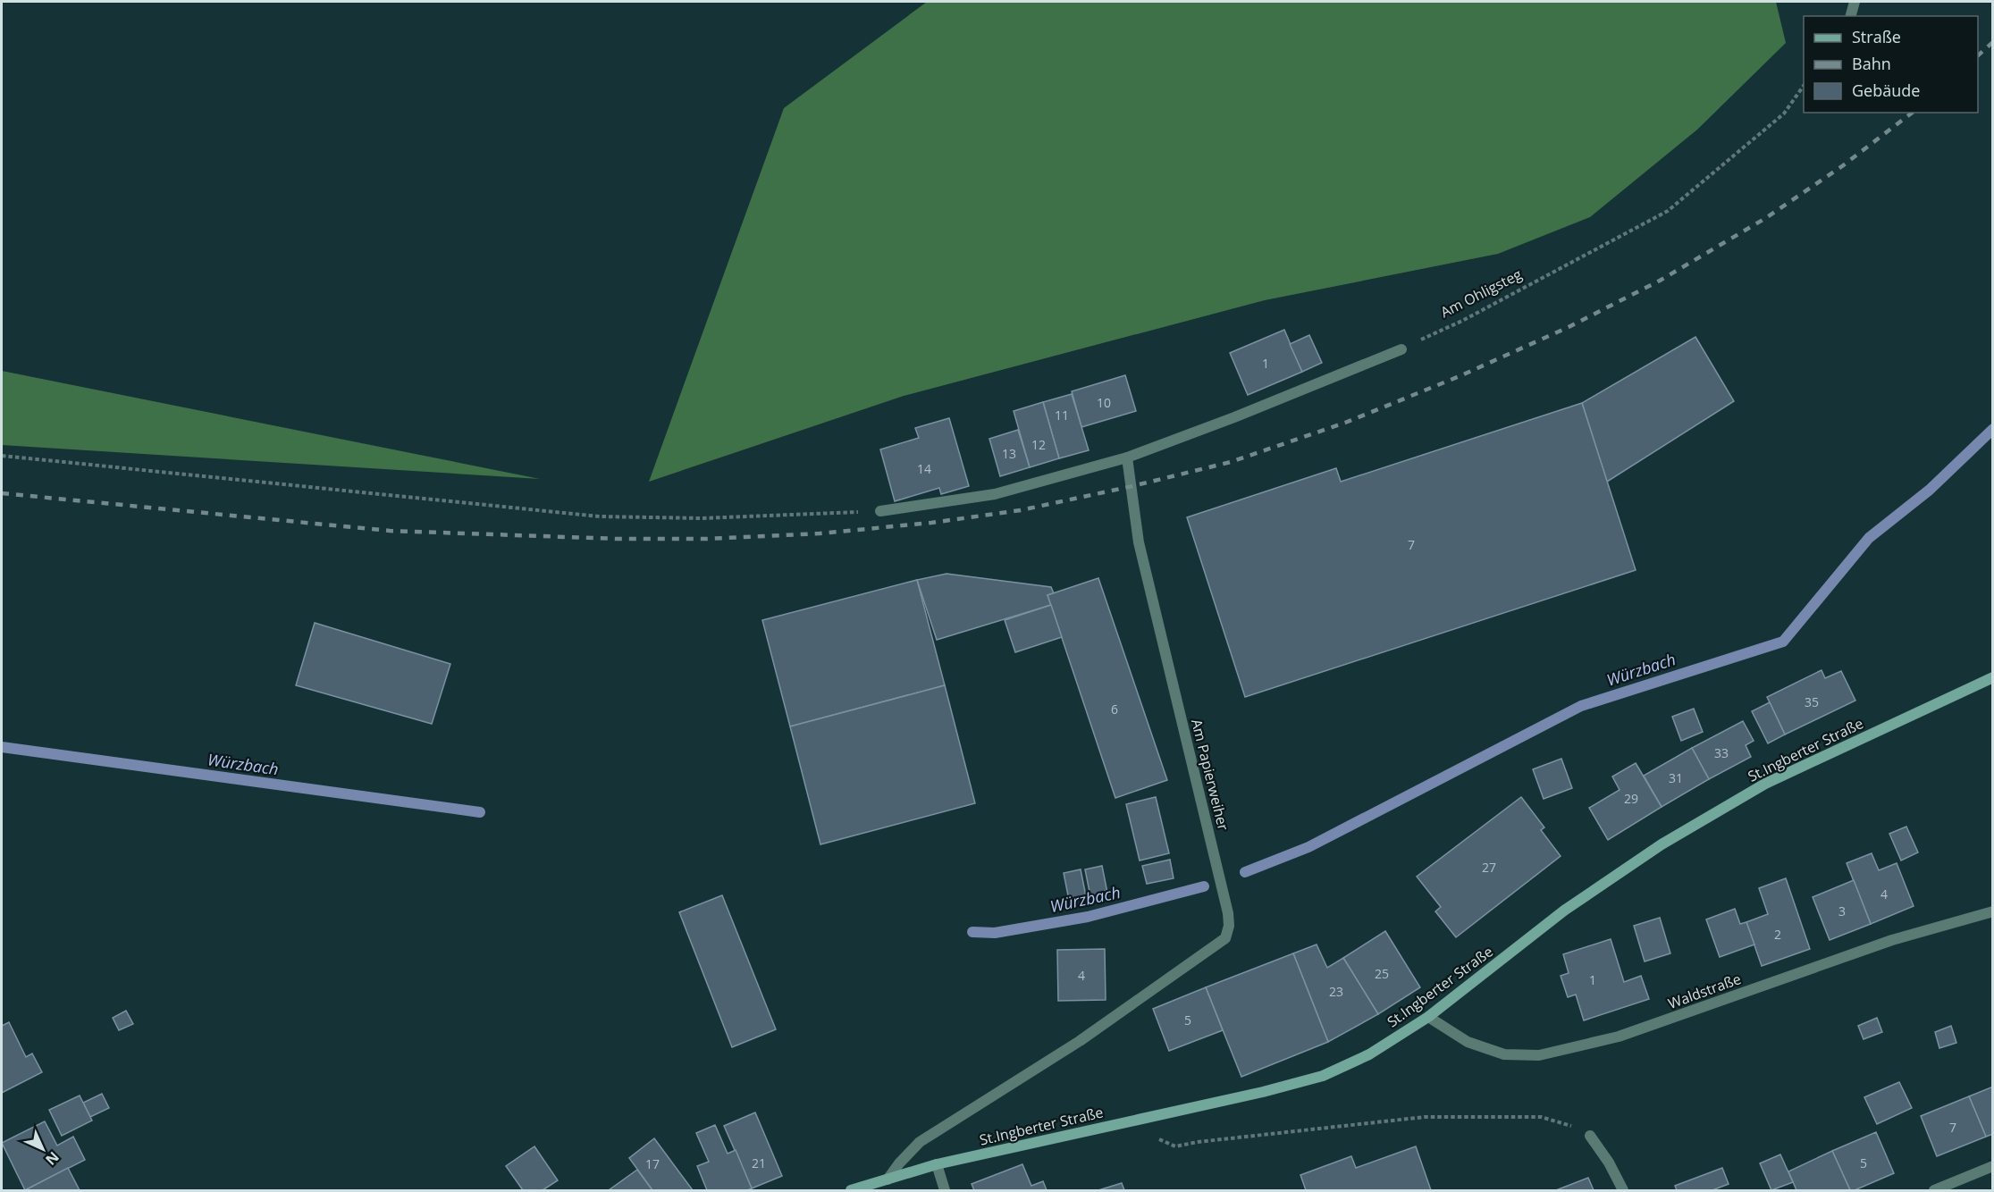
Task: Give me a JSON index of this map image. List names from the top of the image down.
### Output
{
  "streets": {
    "main road": ["St.Ingberter Straße"],
    "street": ["Am Papierweiher", "Waldstraße"],
    "path": ["Am Ohligsteg"]
  },
  "crossings": [
    ["St.Ingberter Straße", "Am Papierweiher"],
    ["St.Ingberter Straße", "Waldstraße"]
  ],
  "water": ["Würzbach"],
  "house_numbers": [
    "1",
    "10",
    "11",
    "12",
    "13",
    "14",
    "7",
    "35",
    "6",
    "33",
    "31",
    "29",
    "27",
    "4",
    "3",
    "2",
    "25",
    "4",
    "1",
    "23",
    "5",
    "7",
    "21",
    "5",
    "17"
  ],
  "legend": ["Straße", "Bahn", "Gebäude"],
  "north": "bottom right"
}
